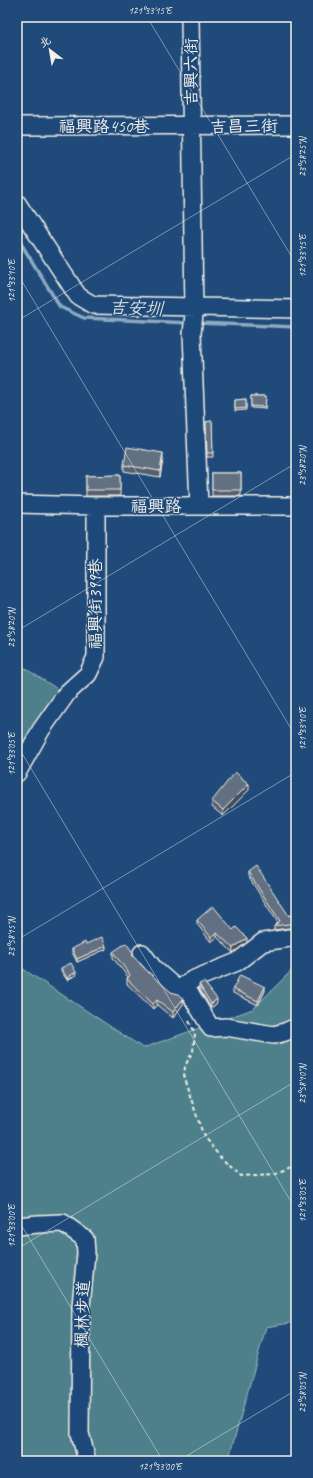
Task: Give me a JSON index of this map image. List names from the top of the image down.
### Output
{
  "streets": {
    "street": [
      "吉興六街",
      "福興路450巷",
      "吉昌三街",
      "福興路",
      "福興街399巷",
      "楓林步道"
    ]
  },
  "crossings": [
    ["吉興六街", "福興路450巷"],
    ["吉興六街", "吉昌三街"],
    ["吉興六街", "福興路"],
    ["福興路450巷", "吉昌三街"],
    ["福興路", "福興街399巷"]
  ],
  "water": ["吉安圳"],
  "north": "top left",
  "coordinates": [
    "121°33'15\"E",
    "23°58'25\"N",
    "121°33'10\"E",
    "23°58'20\"N",
    "121°33'05\"E",
    "23°58'15\"N",
    "23°58'10\"N",
    "121°33'00\"E",
    "23°58'05\"N"
  ]
}
